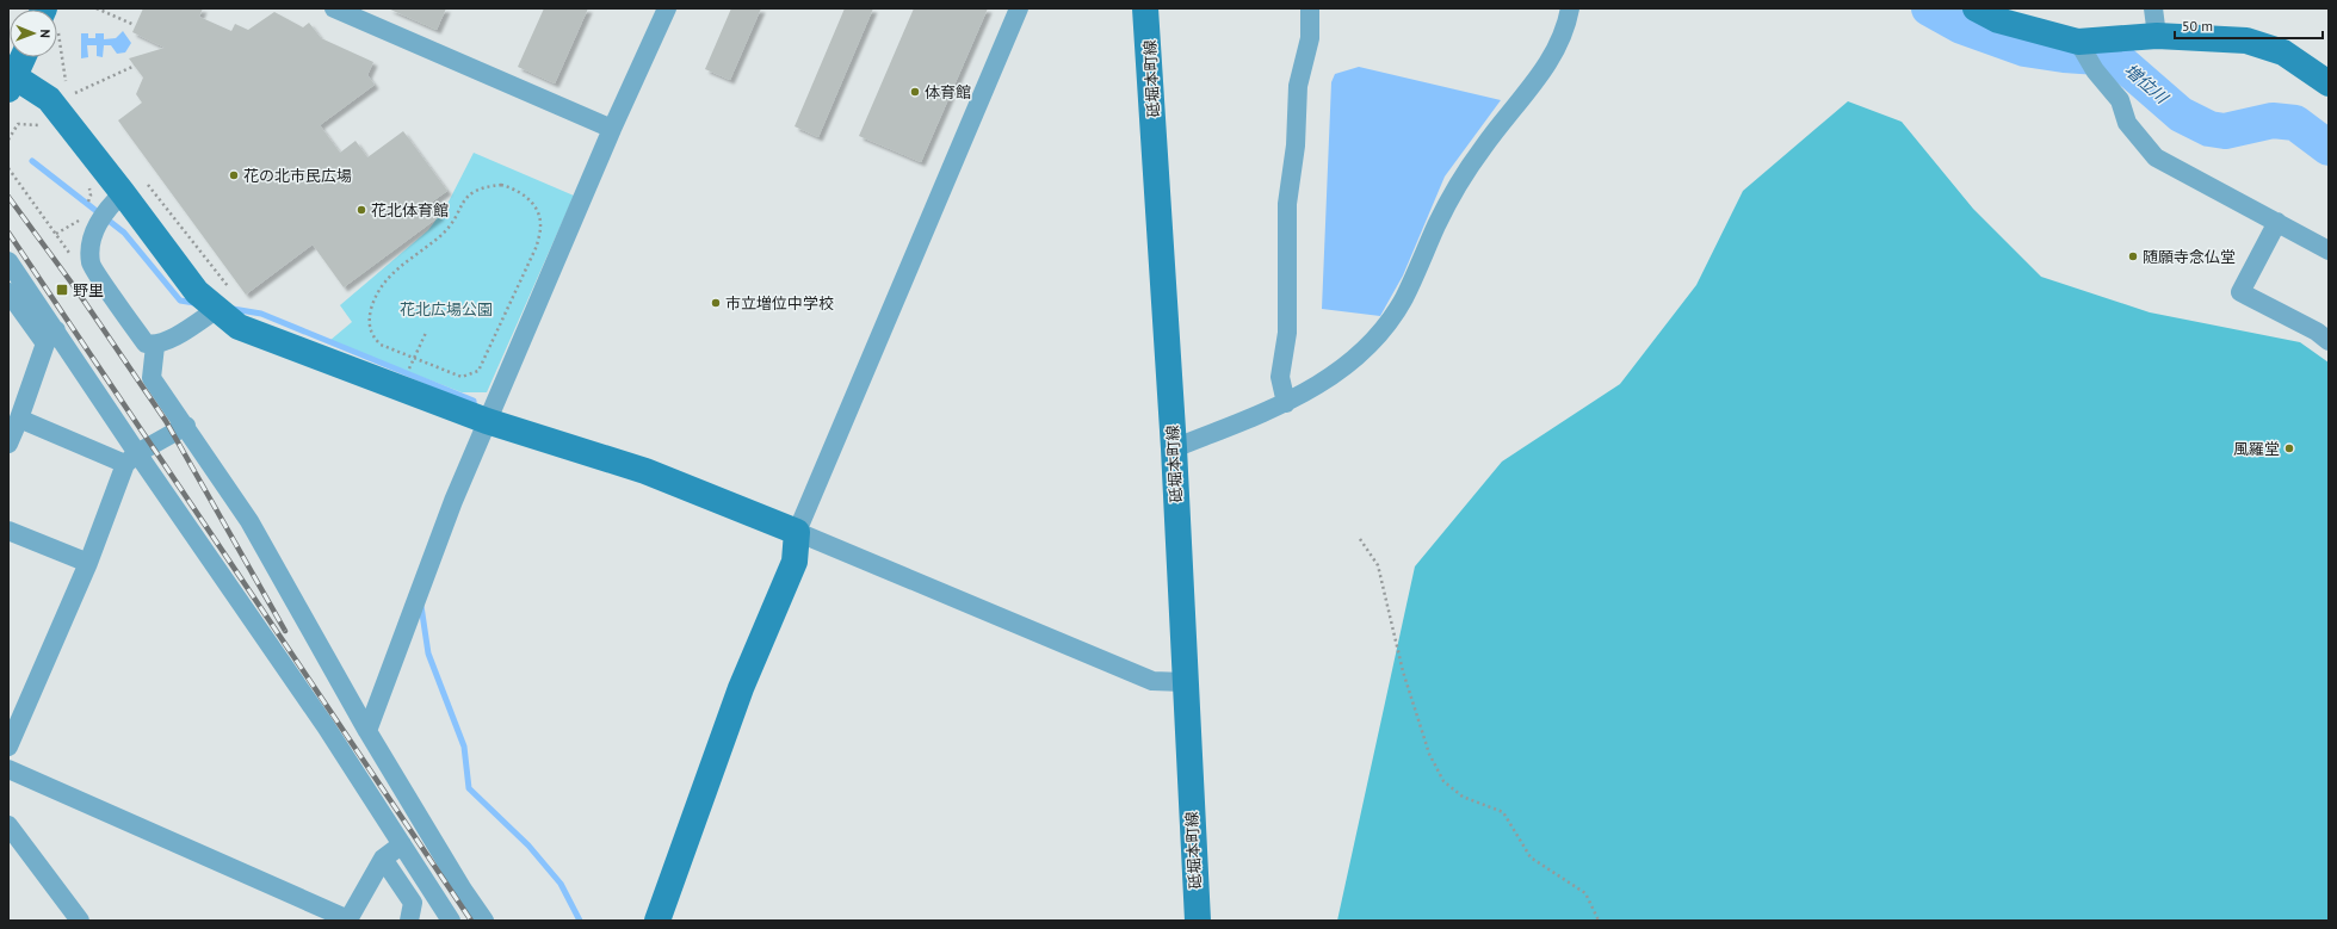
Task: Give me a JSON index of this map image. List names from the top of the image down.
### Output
{
  "streets": {
    "street": ["砥堀本町線"]
  },
  "water": ["増位川"],
  "parks": ["花北広場公園"],
  "places": {
    "other": [
      "体育館",
      "花の北市民広場",
      "花北体育館",
      "随願寺念仏堂",
      "市立増位中学校",
      "風羅堂"
    ],
    "transit": ["野里"]
  },
  "scale_bar": "50 m",
  "north": "right"
}
